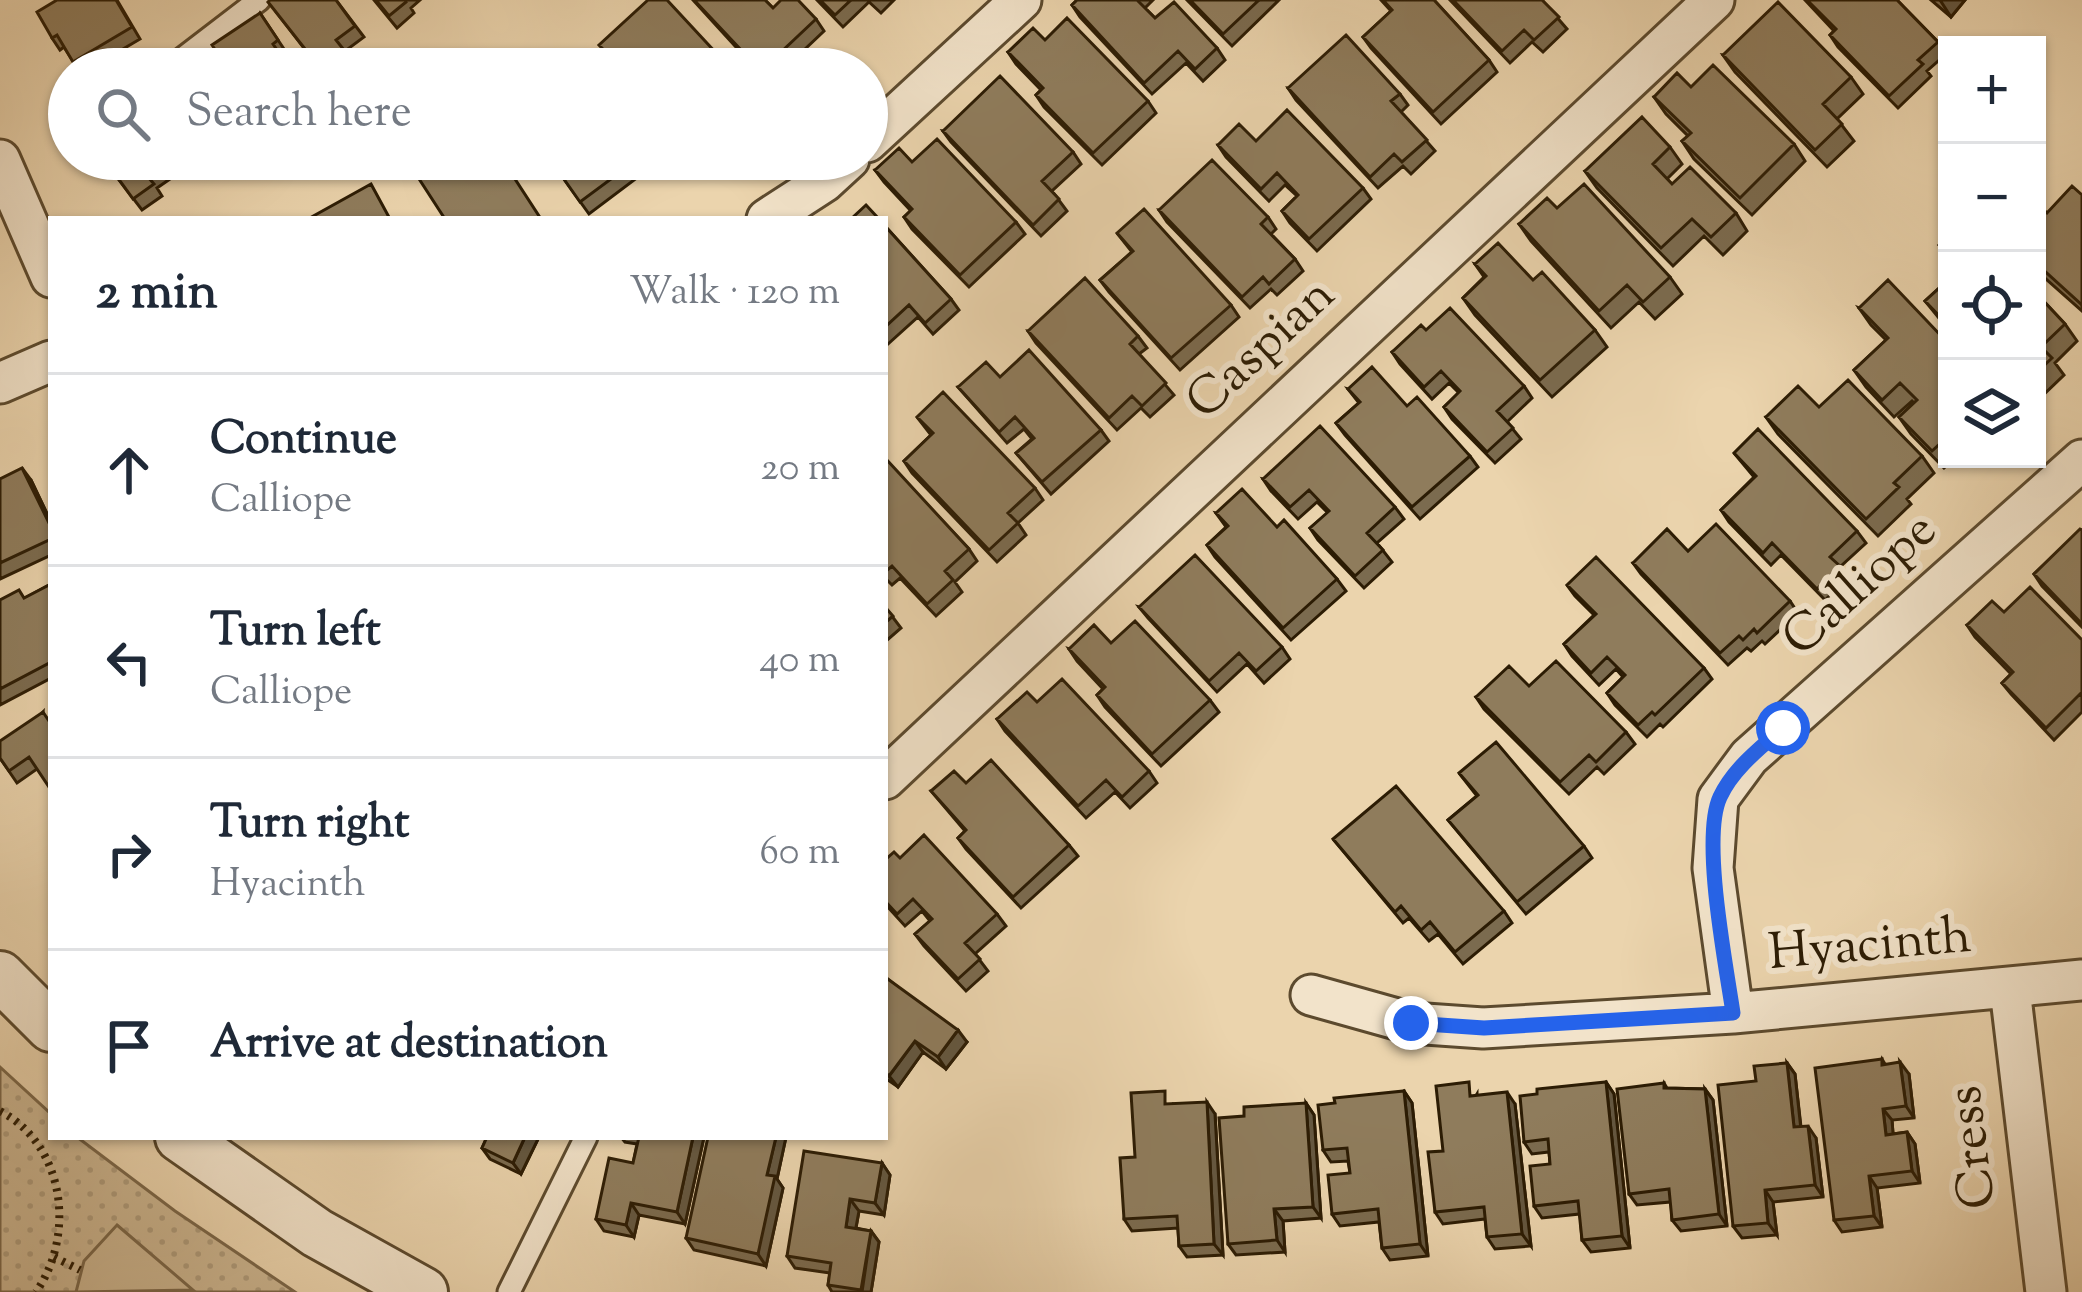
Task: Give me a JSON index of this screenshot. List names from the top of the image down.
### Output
{
  "streets": {
    "street": [
      "Caspian",
      "Calliope",
      "Hyacinth",
      "Cress"
    ]
  },
  "crossings": [
    ["Calliope", "Hyacinth"],
    ["Hyacinth", "Cress"]
  ],
  "page": {
    "map_buttons": ["+", "−"],
    "search": "Search here",
    "heading": ["2 min", "Walk · 120 m"],
    "list": [
      ["Continue", "Calliope", "20 m"],
      ["Turn left", "Calliope", "40 m"],
      ["Turn right", "Hyacinth", "60 m"],
      "Arrive at destination"
    ]
  }
}
